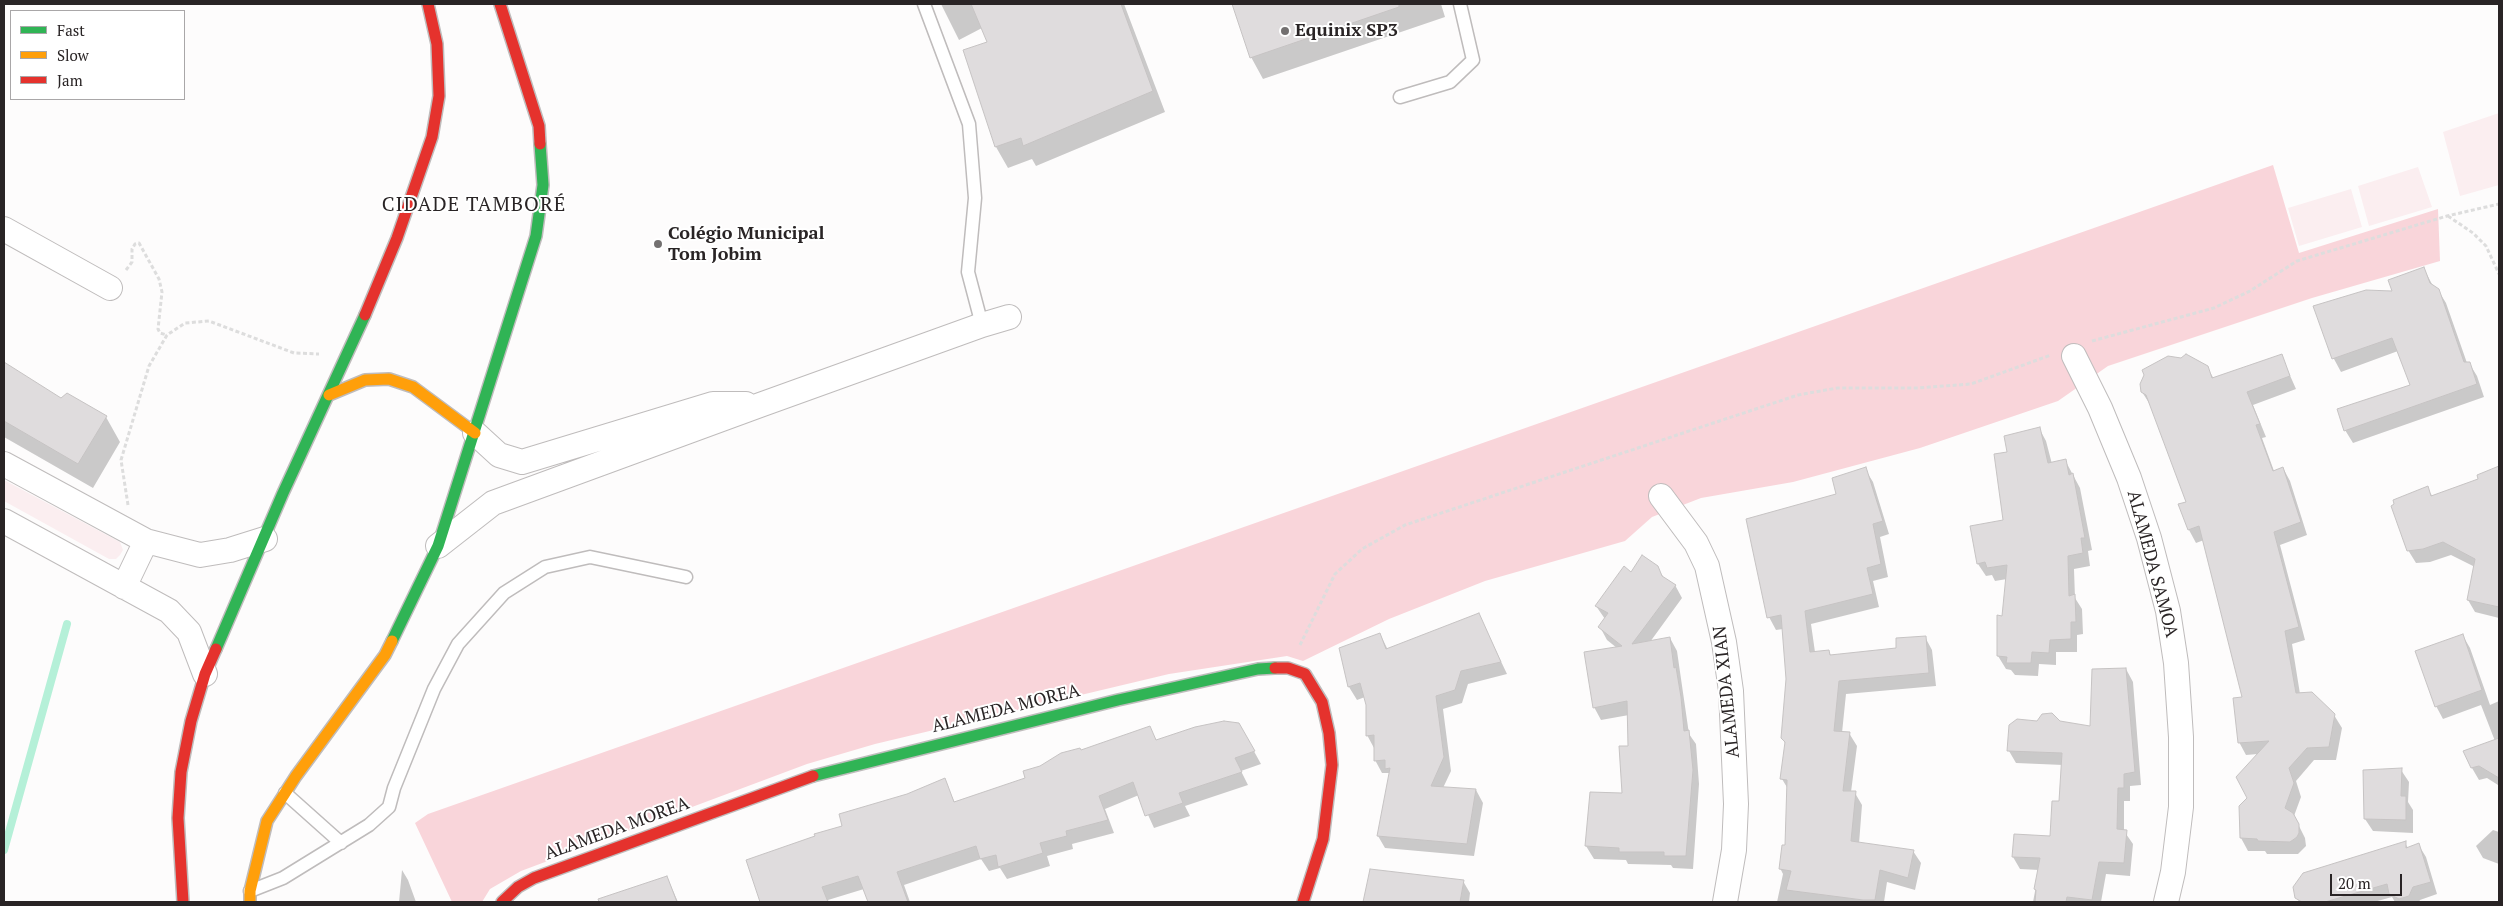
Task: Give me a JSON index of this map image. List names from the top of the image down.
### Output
{
  "streets": {
    "main road": ["ALAMEDA MOREA"],
    "street": ["ALAMEDA SAMOA", "ALAMEDA XIAN"]
  },
  "districts": ["CIDADE TAMBORÉ"],
  "places": ["Equinix SP3", "Colégio Municipal Tom Jobim"],
  "legend": ["Fast", "Slow", "Jam"],
  "scale_bar": "20 m"
}
